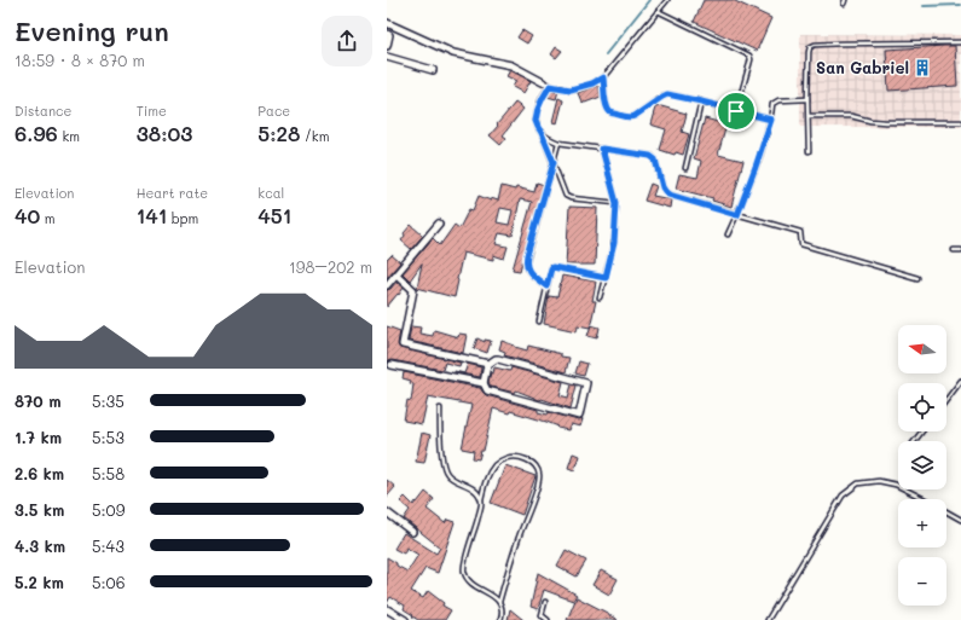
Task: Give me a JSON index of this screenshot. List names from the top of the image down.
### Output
{
  "places": {
    "building": ["San Gabriel"]
  },
  "north": "left",
  "page": {
    "heading": ["Evening run", "18:59 · 8 × 870 m"],
    "stats": [
      ["Distance", "6.96 km"],
      ["Time", "38:03"],
      ["Pace", "5:28 /km"],
      ["Elevation", "40 m"],
      ["Heart rate", "141 bpm"],
      ["kcal", "451"]
    ],
    "chart": ["Elevation", "198–202 m"],
    "map_buttons": ["+", "−"],
    "list": [
      {
        "name": "870 m",
        "note": "5:35"
      },
      {
        "name": "1.7 km",
        "note": "5:53"
      },
      {
        "name": "2.6 km",
        "note": "5:58"
      },
      {
        "name": "3.5 km",
        "note": "5:09"
      },
      {
        "name": "4.3 km",
        "note": "5:43"
      },
      {
        "name": "5.2 km",
        "note": "5:06"
      }
    ]
  }
}
